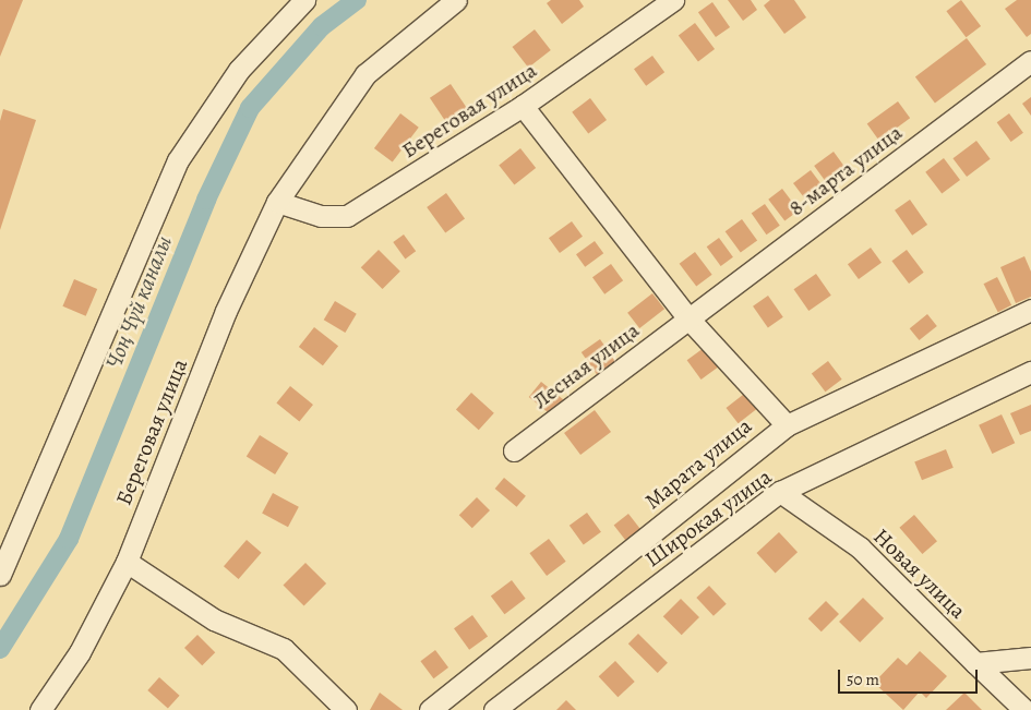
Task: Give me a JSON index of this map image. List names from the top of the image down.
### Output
{
  "streets": {
    "street": [
      "Береговая улица",
      "8-марта улица",
      "Лесная улица",
      "Марата улица",
      "Широкая улица",
      "Новая улица"
    ]
  },
  "crossings": [
    ["8-марта улица", "Лесная улица"],
    ["Широкая улица", "Новая улица"]
  ],
  "water": ["Чоң Чүй каналы"],
  "scale_bar": "50 m"
}
